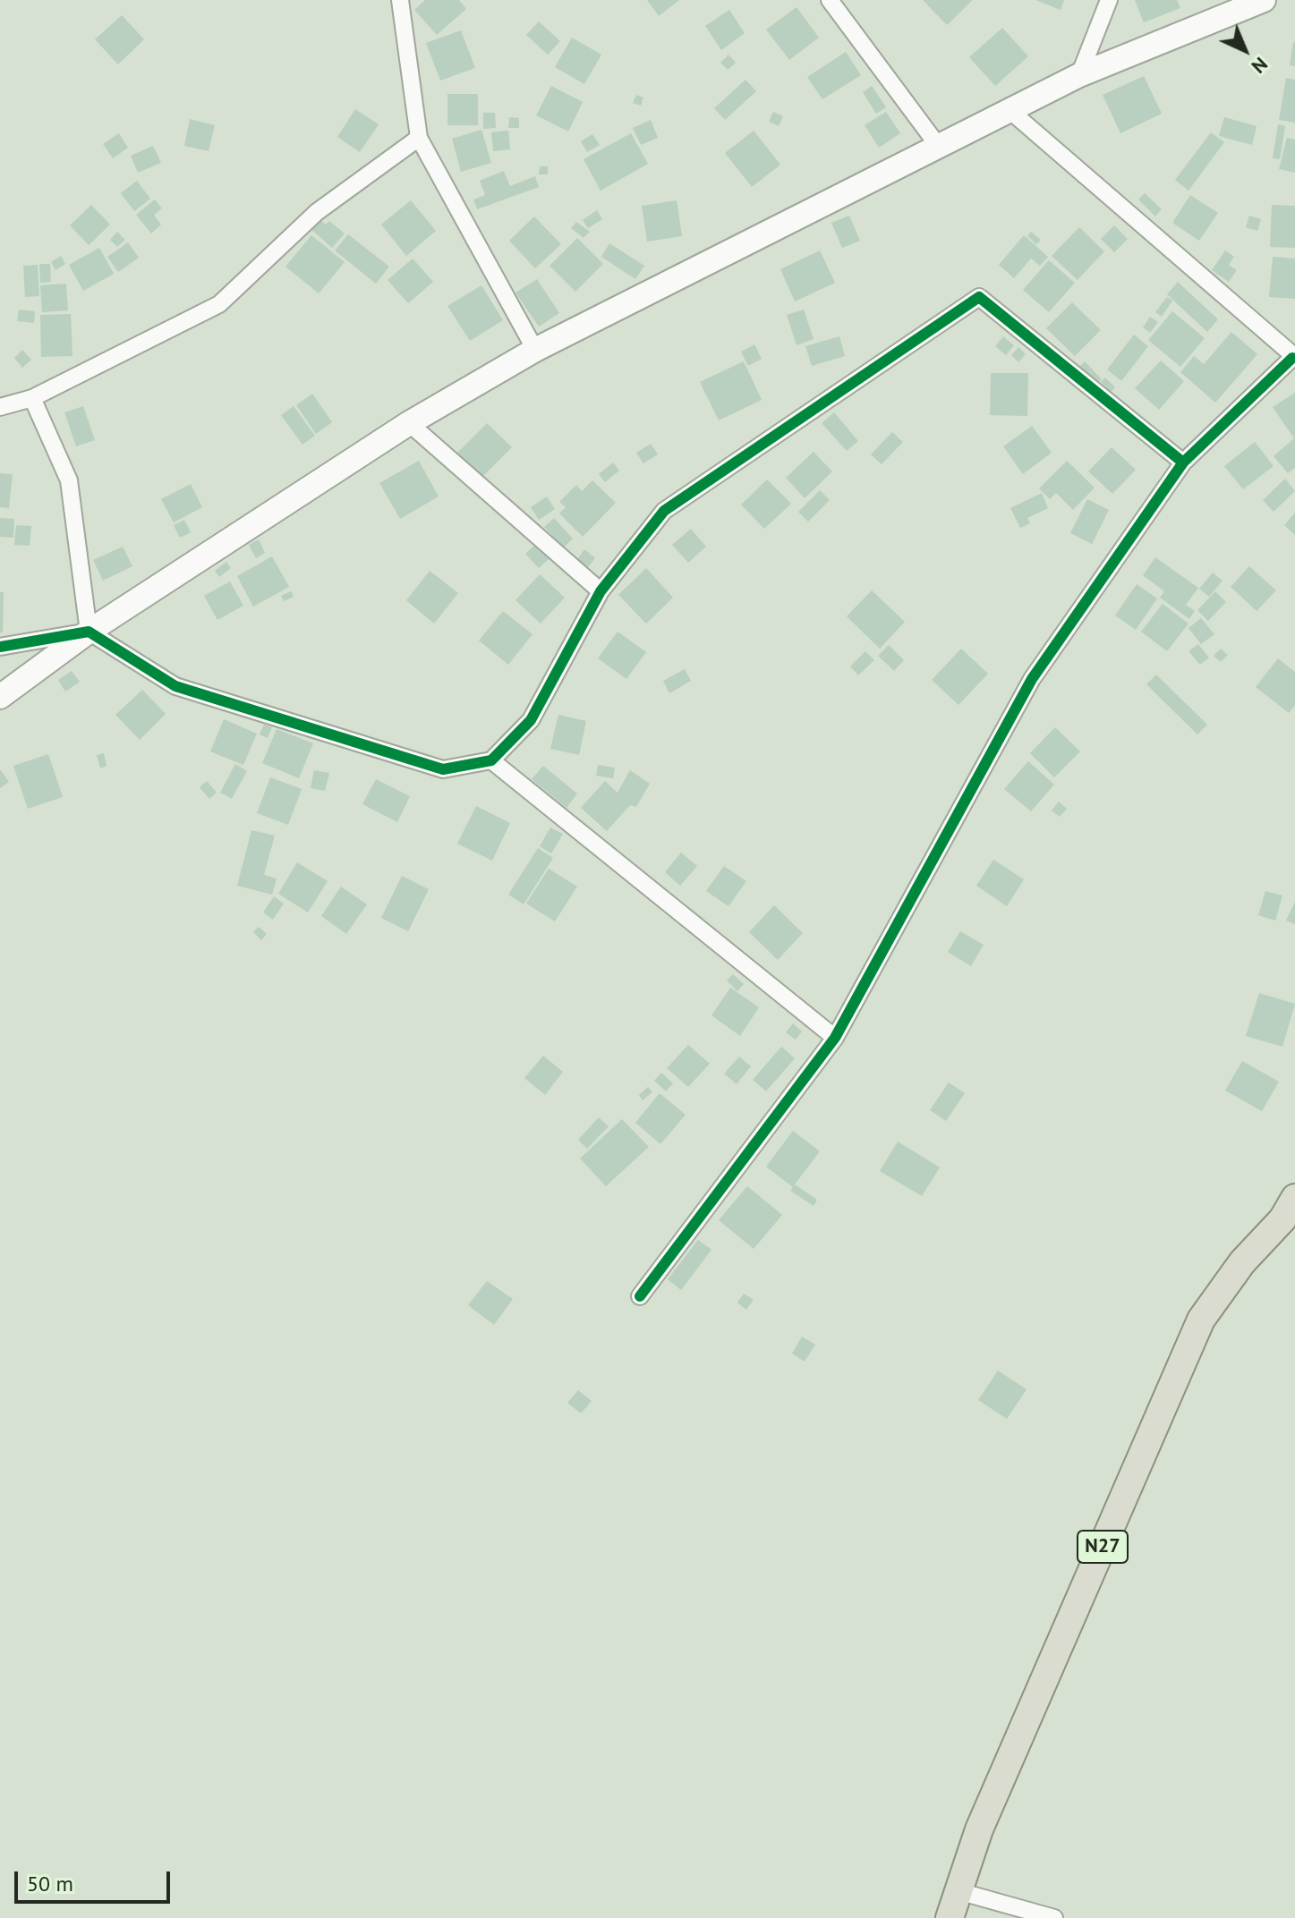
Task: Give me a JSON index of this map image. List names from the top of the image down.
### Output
{
  "streets": {
    "main road": ["N27"]
  },
  "scale_bar": "50 m",
  "north": "bottom right"
}
